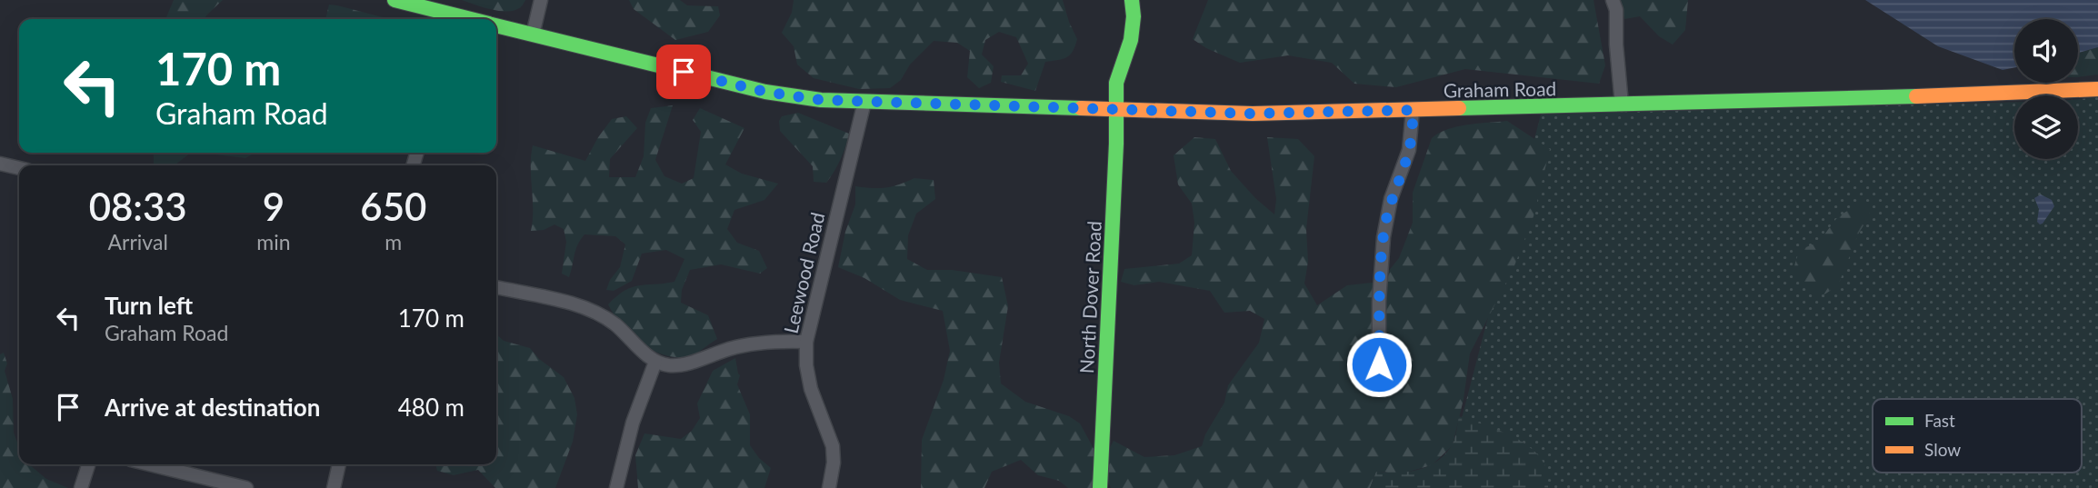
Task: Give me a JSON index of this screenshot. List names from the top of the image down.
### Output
{
  "streets": {
    "main road": ["Graham Road", "North Dover Road"],
    "street": ["Leewood Road"]
  },
  "crossings": [
    ["Graham Road", "Leewood Road"],
    ["Graham Road", "North Dover Road"]
  ],
  "legend": ["Fast", "Slow"],
  "page": {
    "turn": ["170 m", "Graham Road"],
    "eta": [
      "08:33",
      "Arrival",
      "9",
      "min",
      "650",
      "m"
    ],
    "list": [
      {
        "name": "Turn left",
        "note": "Graham Road",
        "value": "170 m"
      },
      {
        "name": "Arrive at destination",
        "value": "480 m"
      }
    ]
  }
}
